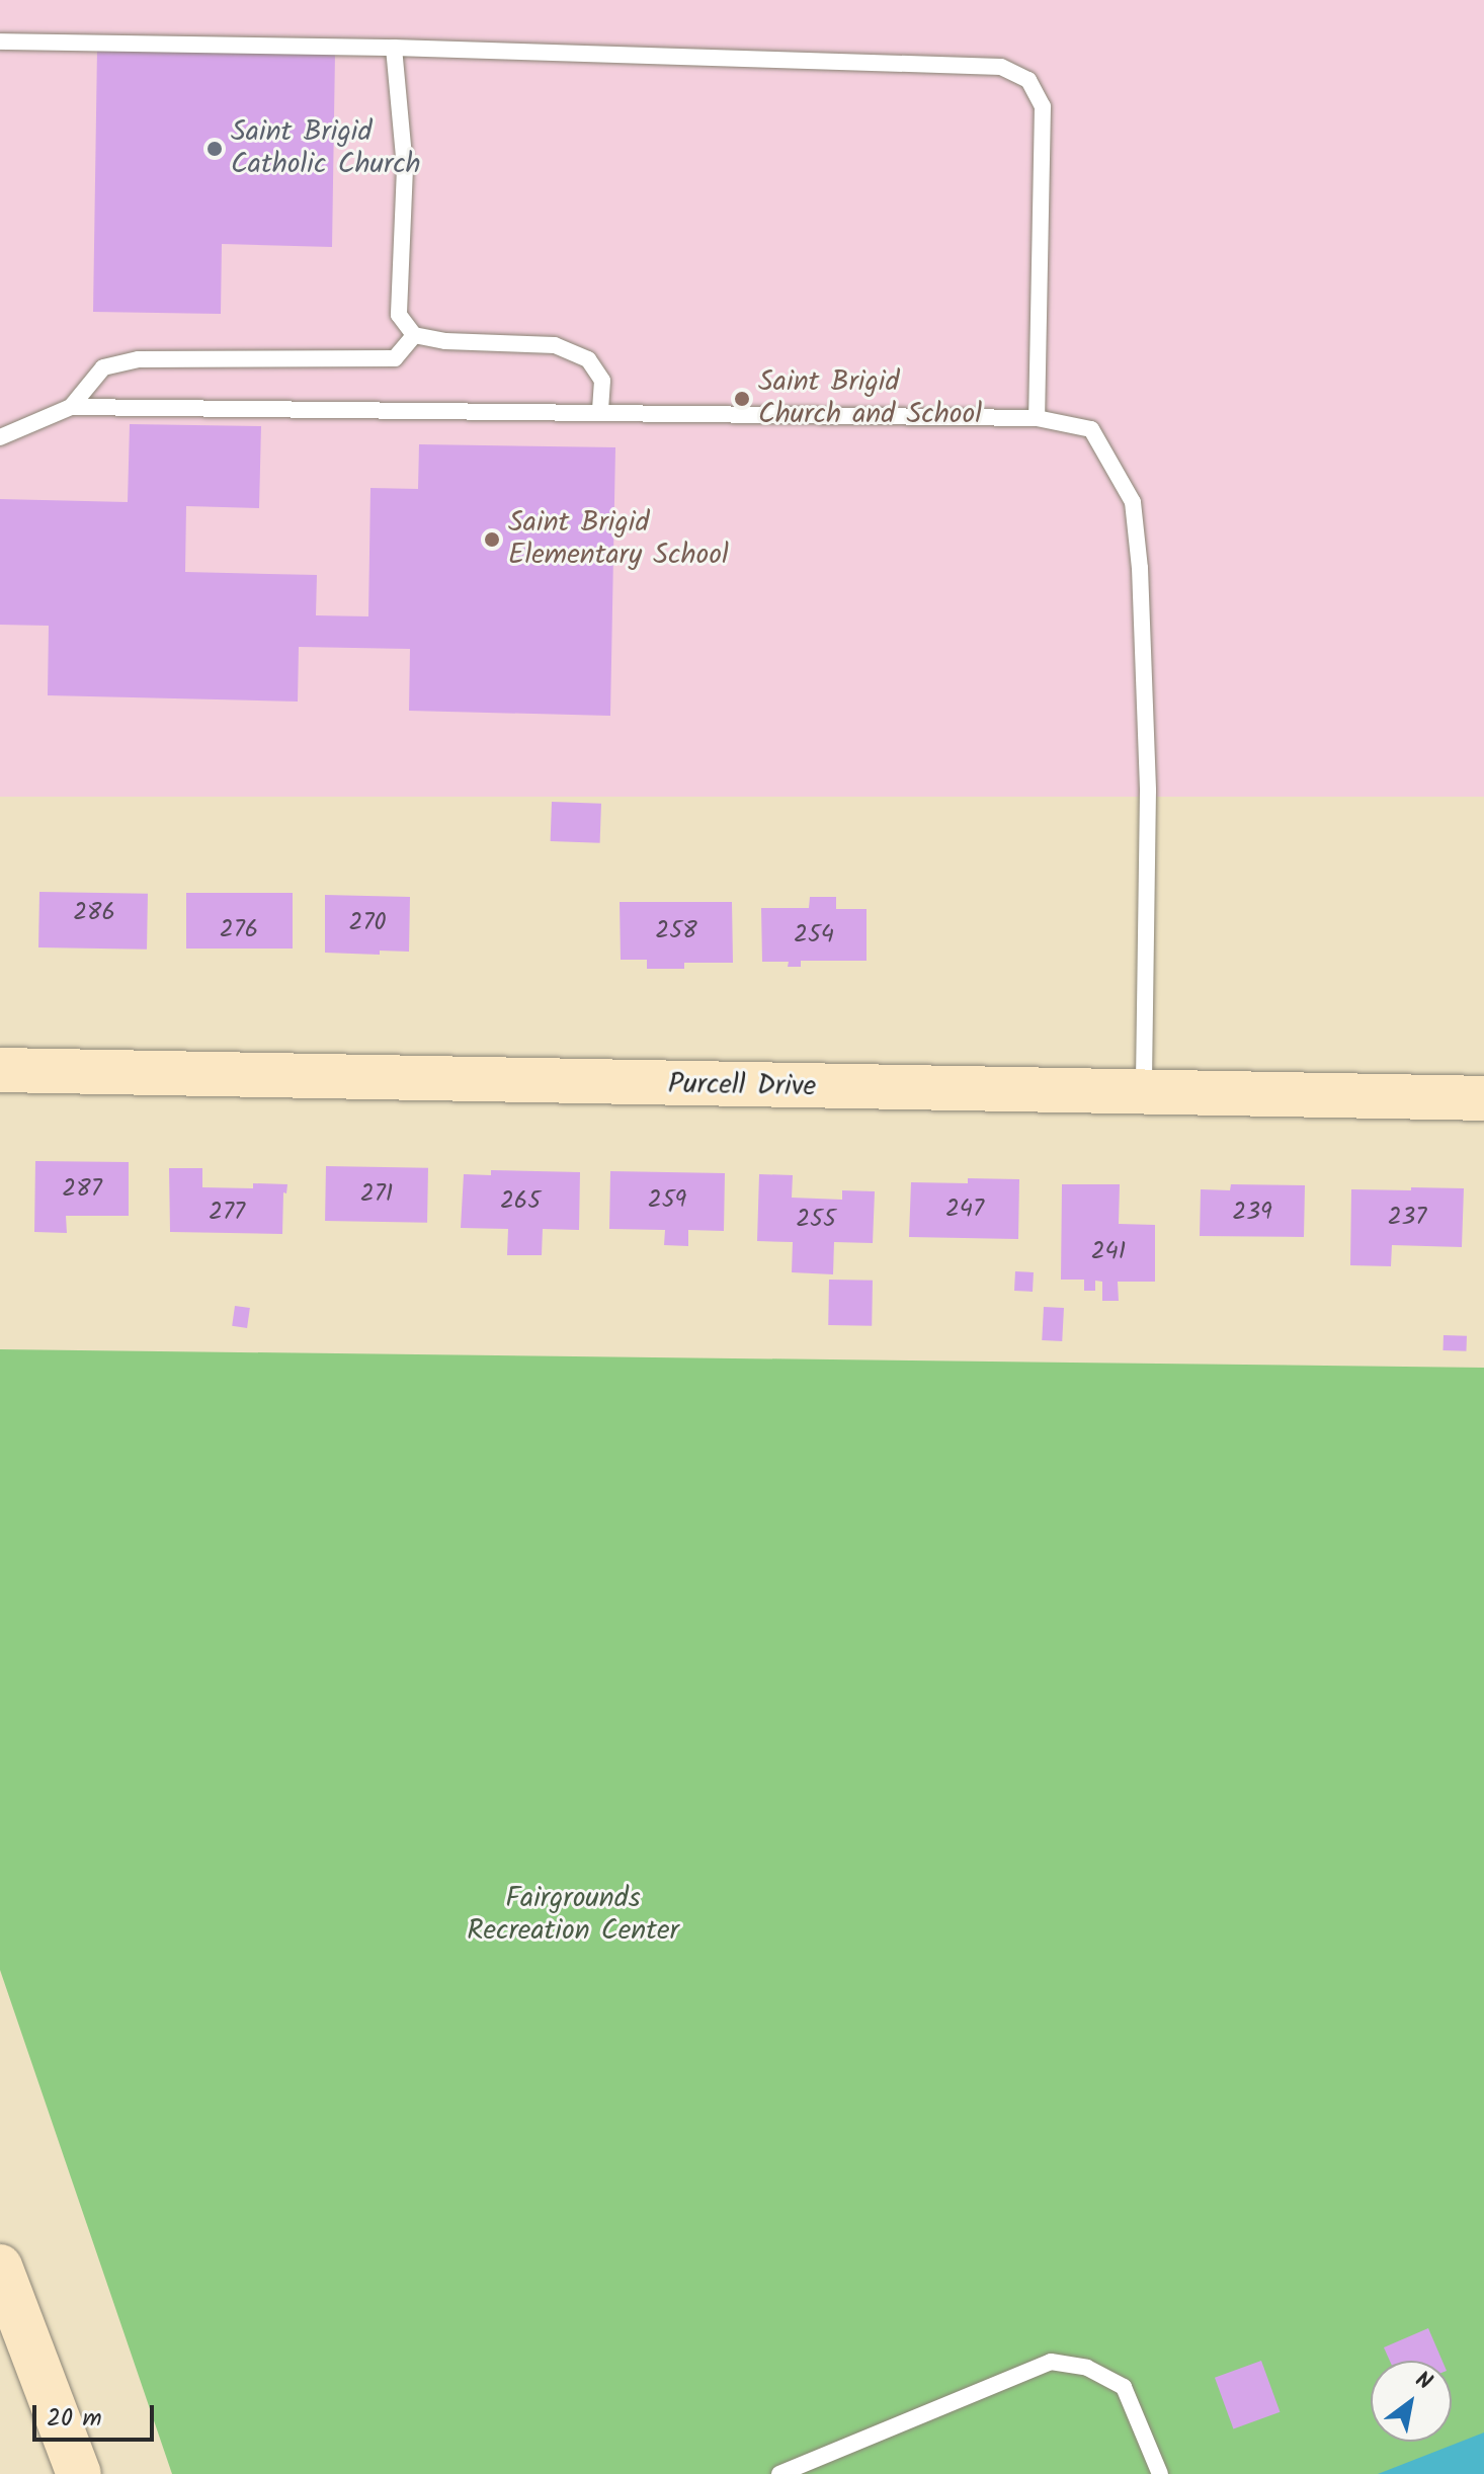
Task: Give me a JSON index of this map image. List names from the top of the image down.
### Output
{
  "streets": {
    "street": ["Purcell Drive"]
  },
  "parks": ["Fairgrounds Recreation Center"],
  "places": ["Saint Brigid Catholic Church", "Saint Brigid Church and School", "Saint Brigid Elementary School"],
  "house_numbers": [
    "286",
    "270",
    "276",
    "258",
    "254",
    "287",
    "271",
    "259",
    "265",
    "247",
    "277",
    "239",
    "237",
    "255",
    "241"
  ],
  "scale_bar": "20 m",
  "north": "top right"
}
